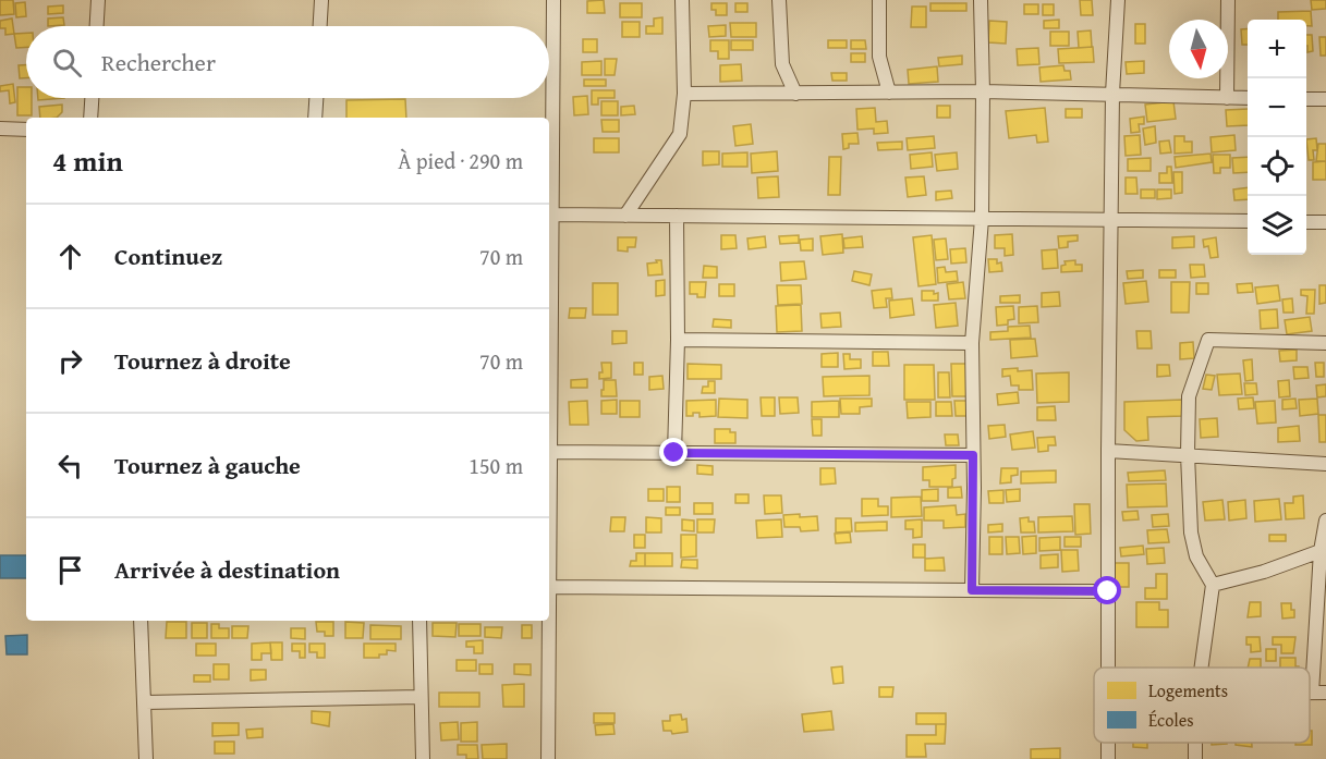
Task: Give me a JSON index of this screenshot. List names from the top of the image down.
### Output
{
  "legend": ["Logements", "Écoles"],
  "north": "bottom",
  "page": {
    "map_buttons": ["+", "−"],
    "search": "Rechercher",
    "heading": ["4 min", "À pied · 290 m"],
    "list": [
      ["Continuez", "70 m"],
      ["Tournez à droite", "70 m"],
      ["Tournez à gauche", "150 m"],
      "Arrivée à destination"
    ]
  }
}
